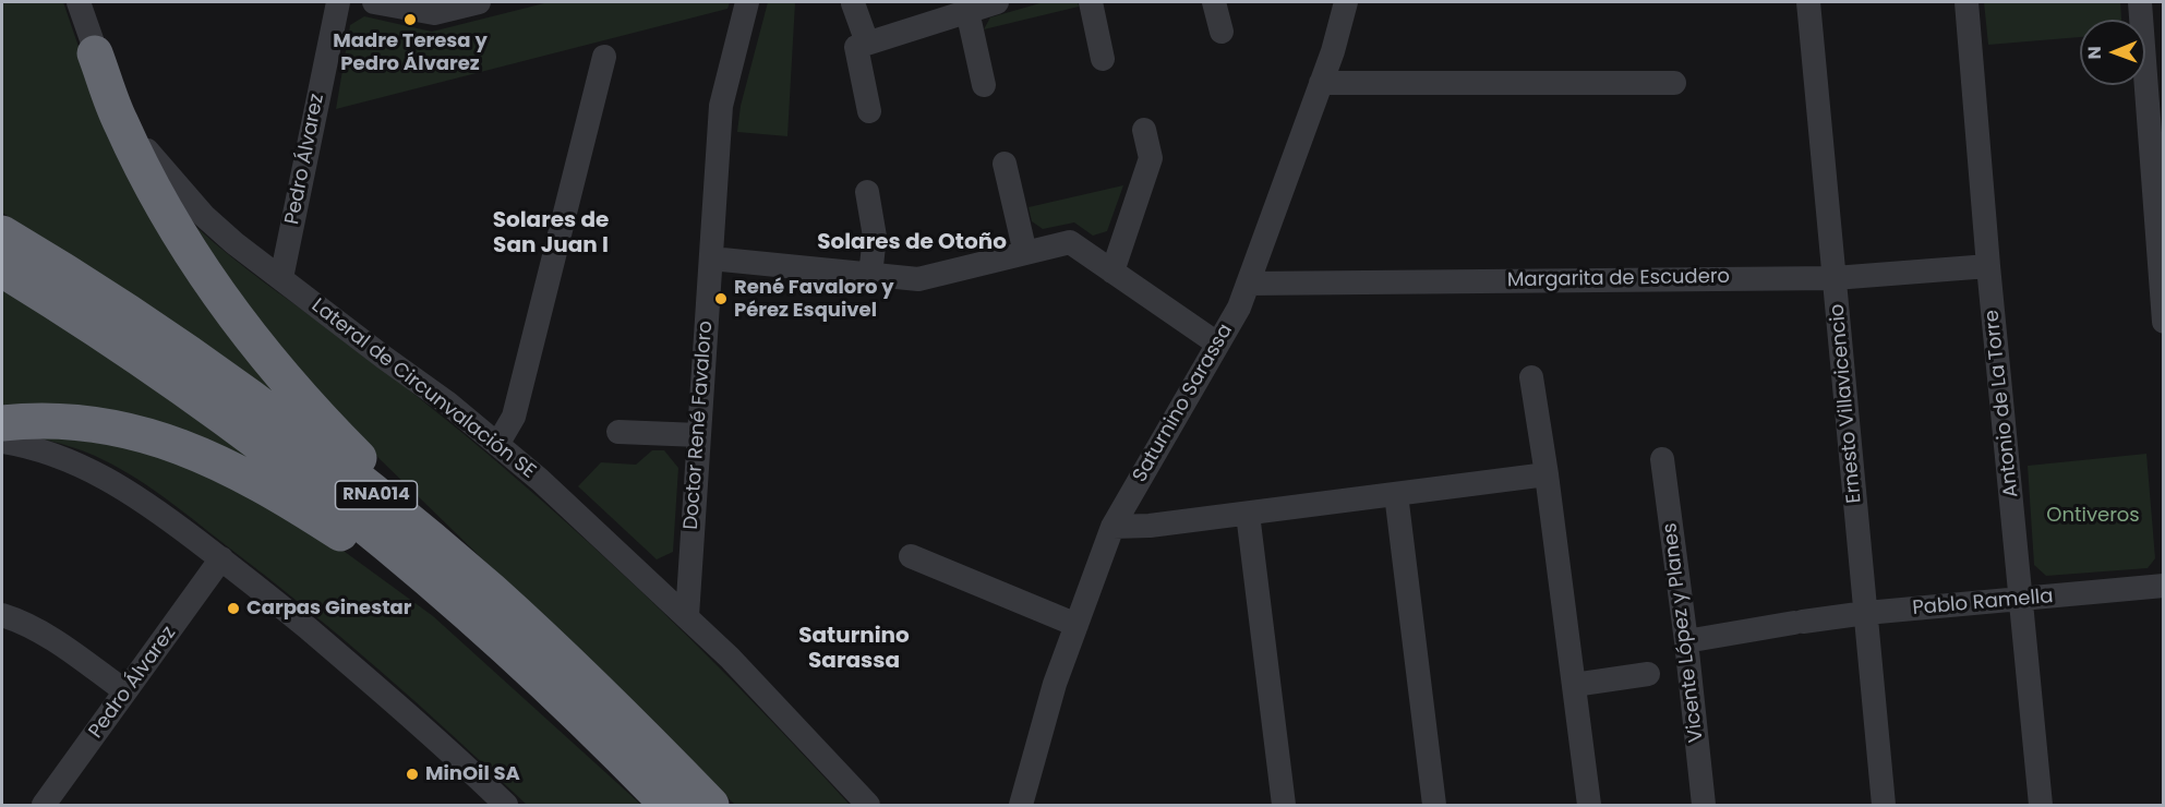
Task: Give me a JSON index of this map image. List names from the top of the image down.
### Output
{
  "streets": {
    "highway": ["RNA014"],
    "street": [
      "Pedro Álvarez",
      "Margarita de Escudero",
      "Lateral de Circunvalación SE",
      "Saturnino Sarassa",
      "Ernesto Villavicencio",
      "Antonio de La Torre",
      "Doctor René Favaloro",
      "Pablo Ramella",
      "Vicente López y Planes"
    ]
  },
  "crossings": [
    ["Pedro Álvarez", "Lateral de Circunvalación SE"],
    ["Margarita de Escudero", "Saturnino Sarassa"],
    ["Margarita de Escudero", "Ernesto Villavicencio"],
    ["Margarita de Escudero", "Antonio de La Torre"],
    ["Lateral de Circunvalación SE", "Doctor René Favaloro"],
    ["Ernesto Villavicencio", "Pablo Ramella"],
    ["Antonio de La Torre", "Pablo Ramella"],
    ["Pablo Ramella", "Vicente López y Planes"]
  ],
  "districts": ["Solares de San Juan I", "Solares de Otoño", "Saturnino Sarassa"],
  "parks": ["Ontiveros"],
  "places": [
    "Madre Teresa y Pedro Álvarez",
    "René Favaloro y Pérez Esquivel",
    "Carpas Ginestar",
    "MinOil SA"
  ],
  "north": "left"
}
